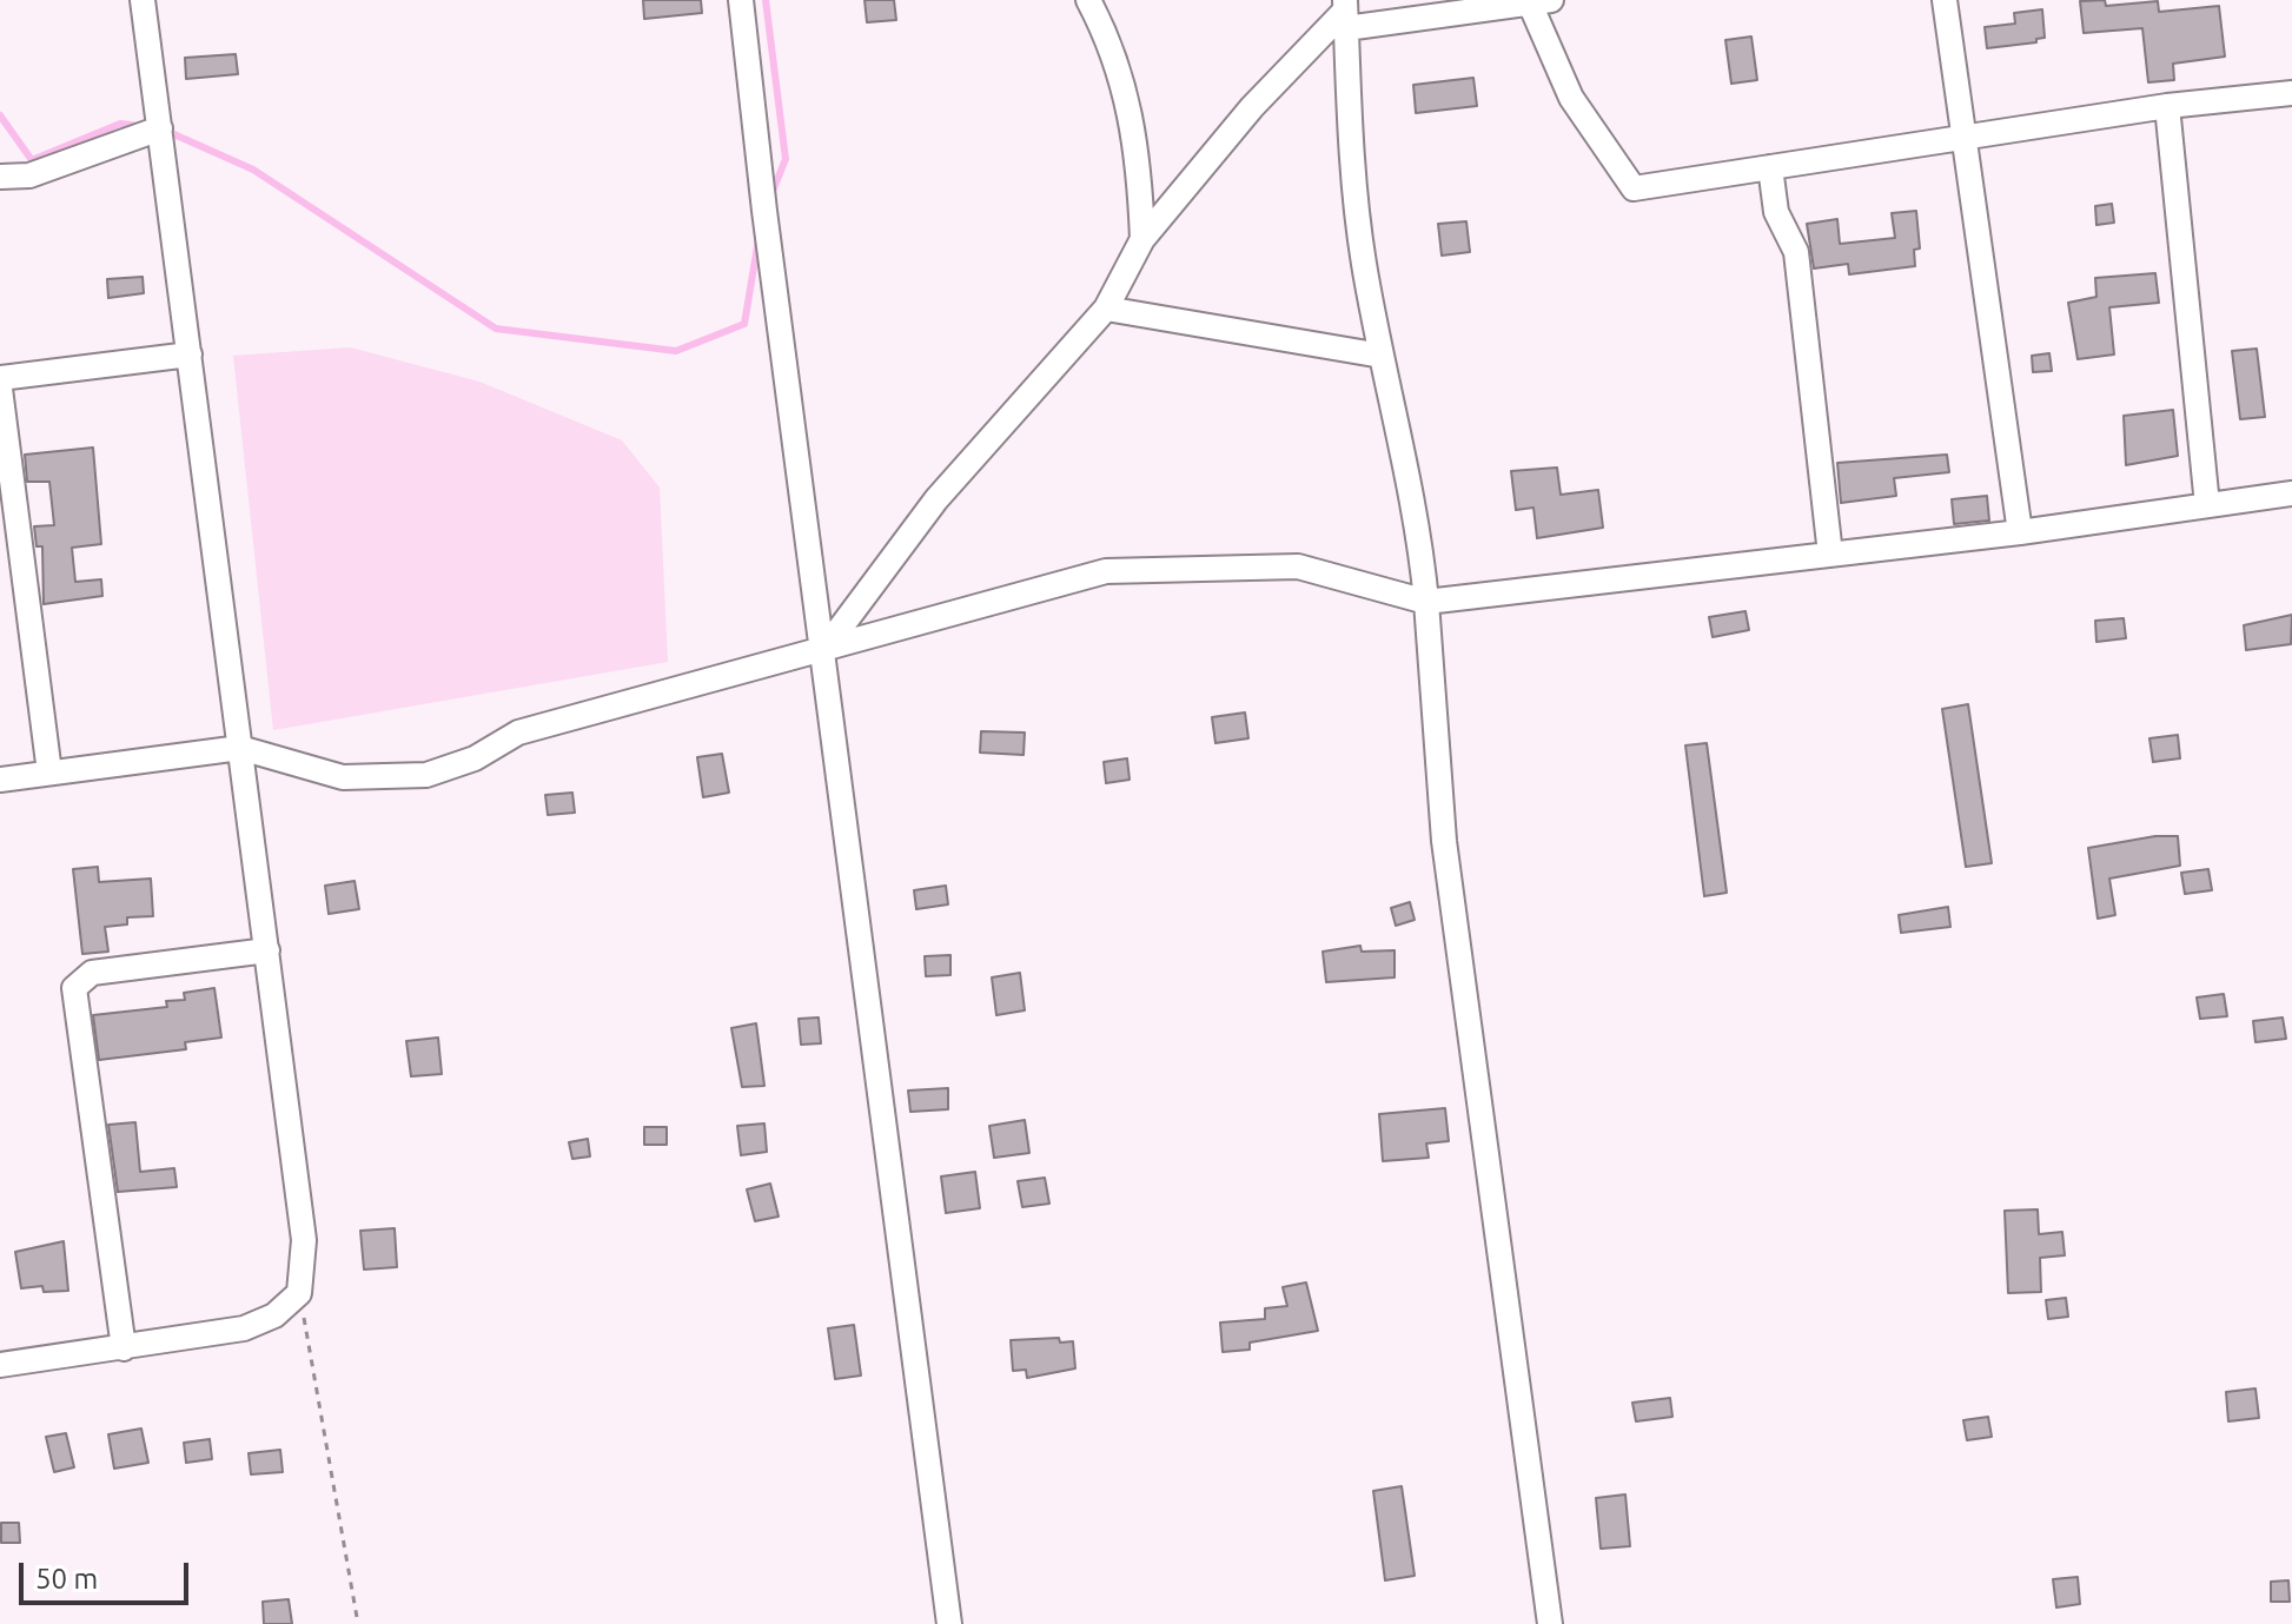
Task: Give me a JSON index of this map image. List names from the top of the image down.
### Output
{
  "scale_bar": "50 m"
}
